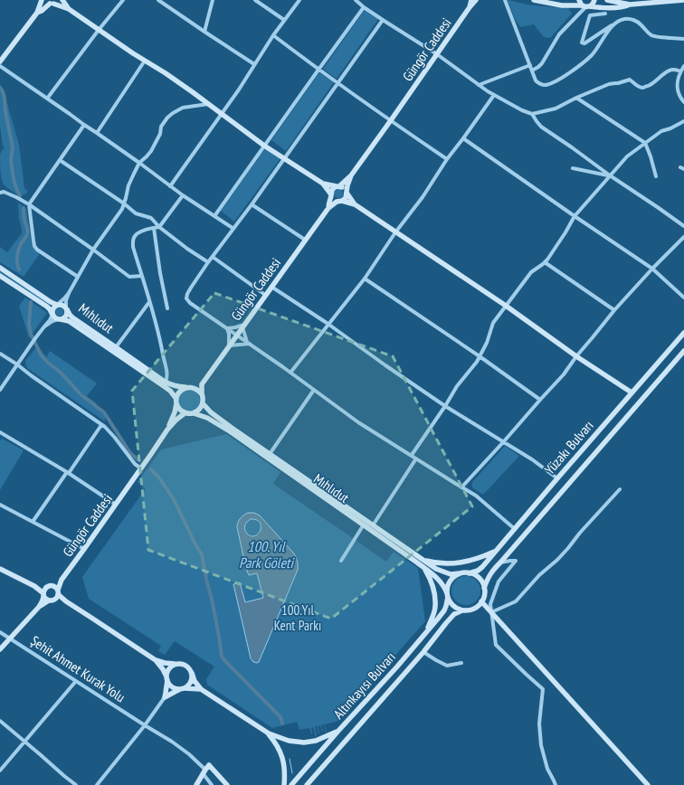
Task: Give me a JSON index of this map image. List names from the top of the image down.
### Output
{
  "streets": {
    "main road": [
      "Güngör Caddesi",
      "Mıhlıdut",
      "Yüzakı Bulvarı",
      "Altınkayısı Bulvarı"
    ],
    "street": ["Şehit Ahmet Kurak Yolu"]
  },
  "crossings": [
    ["Mıhlıdut", "Yüzakı Bulvarı"],
    ["Mıhlıdut", "Altınkayısı Bulvarı"],
    ["Yüzakı Bulvarı", "Altınkayısı Bulvarı"]
  ],
  "water": ["100. Yıl Park Göleti"],
  "parks": ["100.Yıl Kent Parkı"]
}
